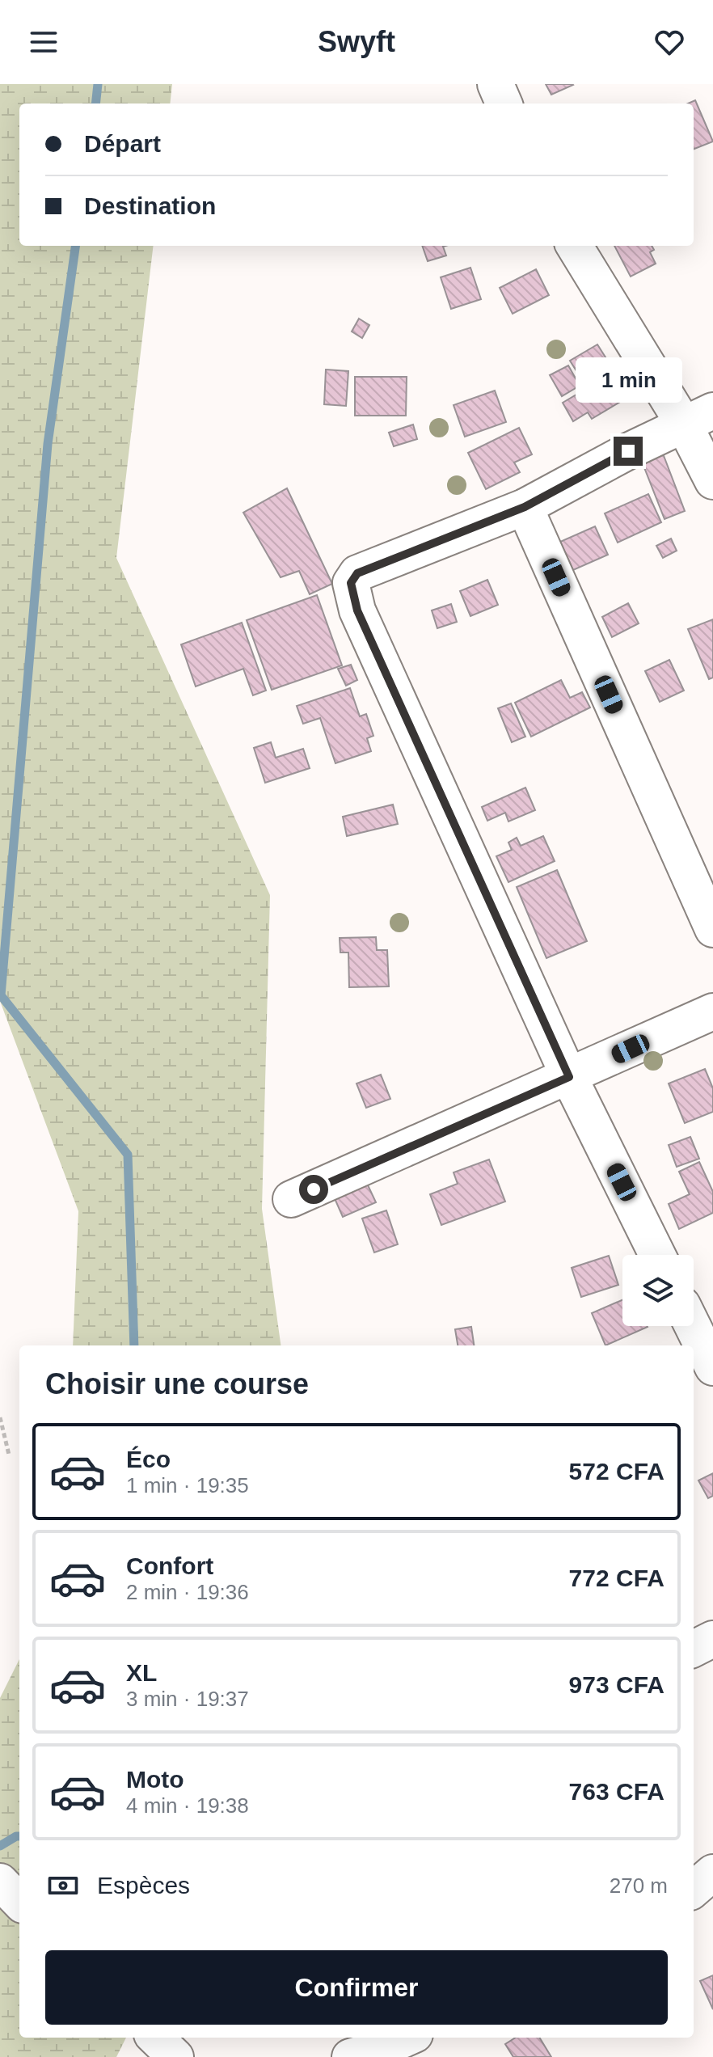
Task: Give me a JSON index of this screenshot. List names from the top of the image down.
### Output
{
  "page": {
    "header": "Swyft",
    "banner": ["Départ", "Destination"],
    "bubble": "1 min",
    "heading": "Choisir une course",
    "list": [
      {
        "name": "Éco",
        "note": "1 min · 19:35",
        "value": "572 CFA"
      },
      {
        "name": "Confort",
        "note": "2 min · 19:36",
        "value": "772 CFA"
      },
      {
        "name": "XL",
        "note": "3 min · 19:37",
        "value": "973 CFA"
      },
      {
        "name": "Moto",
        "note": "4 min · 19:38",
        "value": "763 CFA"
      }
    ],
    "pay": ["Espèces", "270 m"],
    "buttons": "Confirmer"
  }
}
